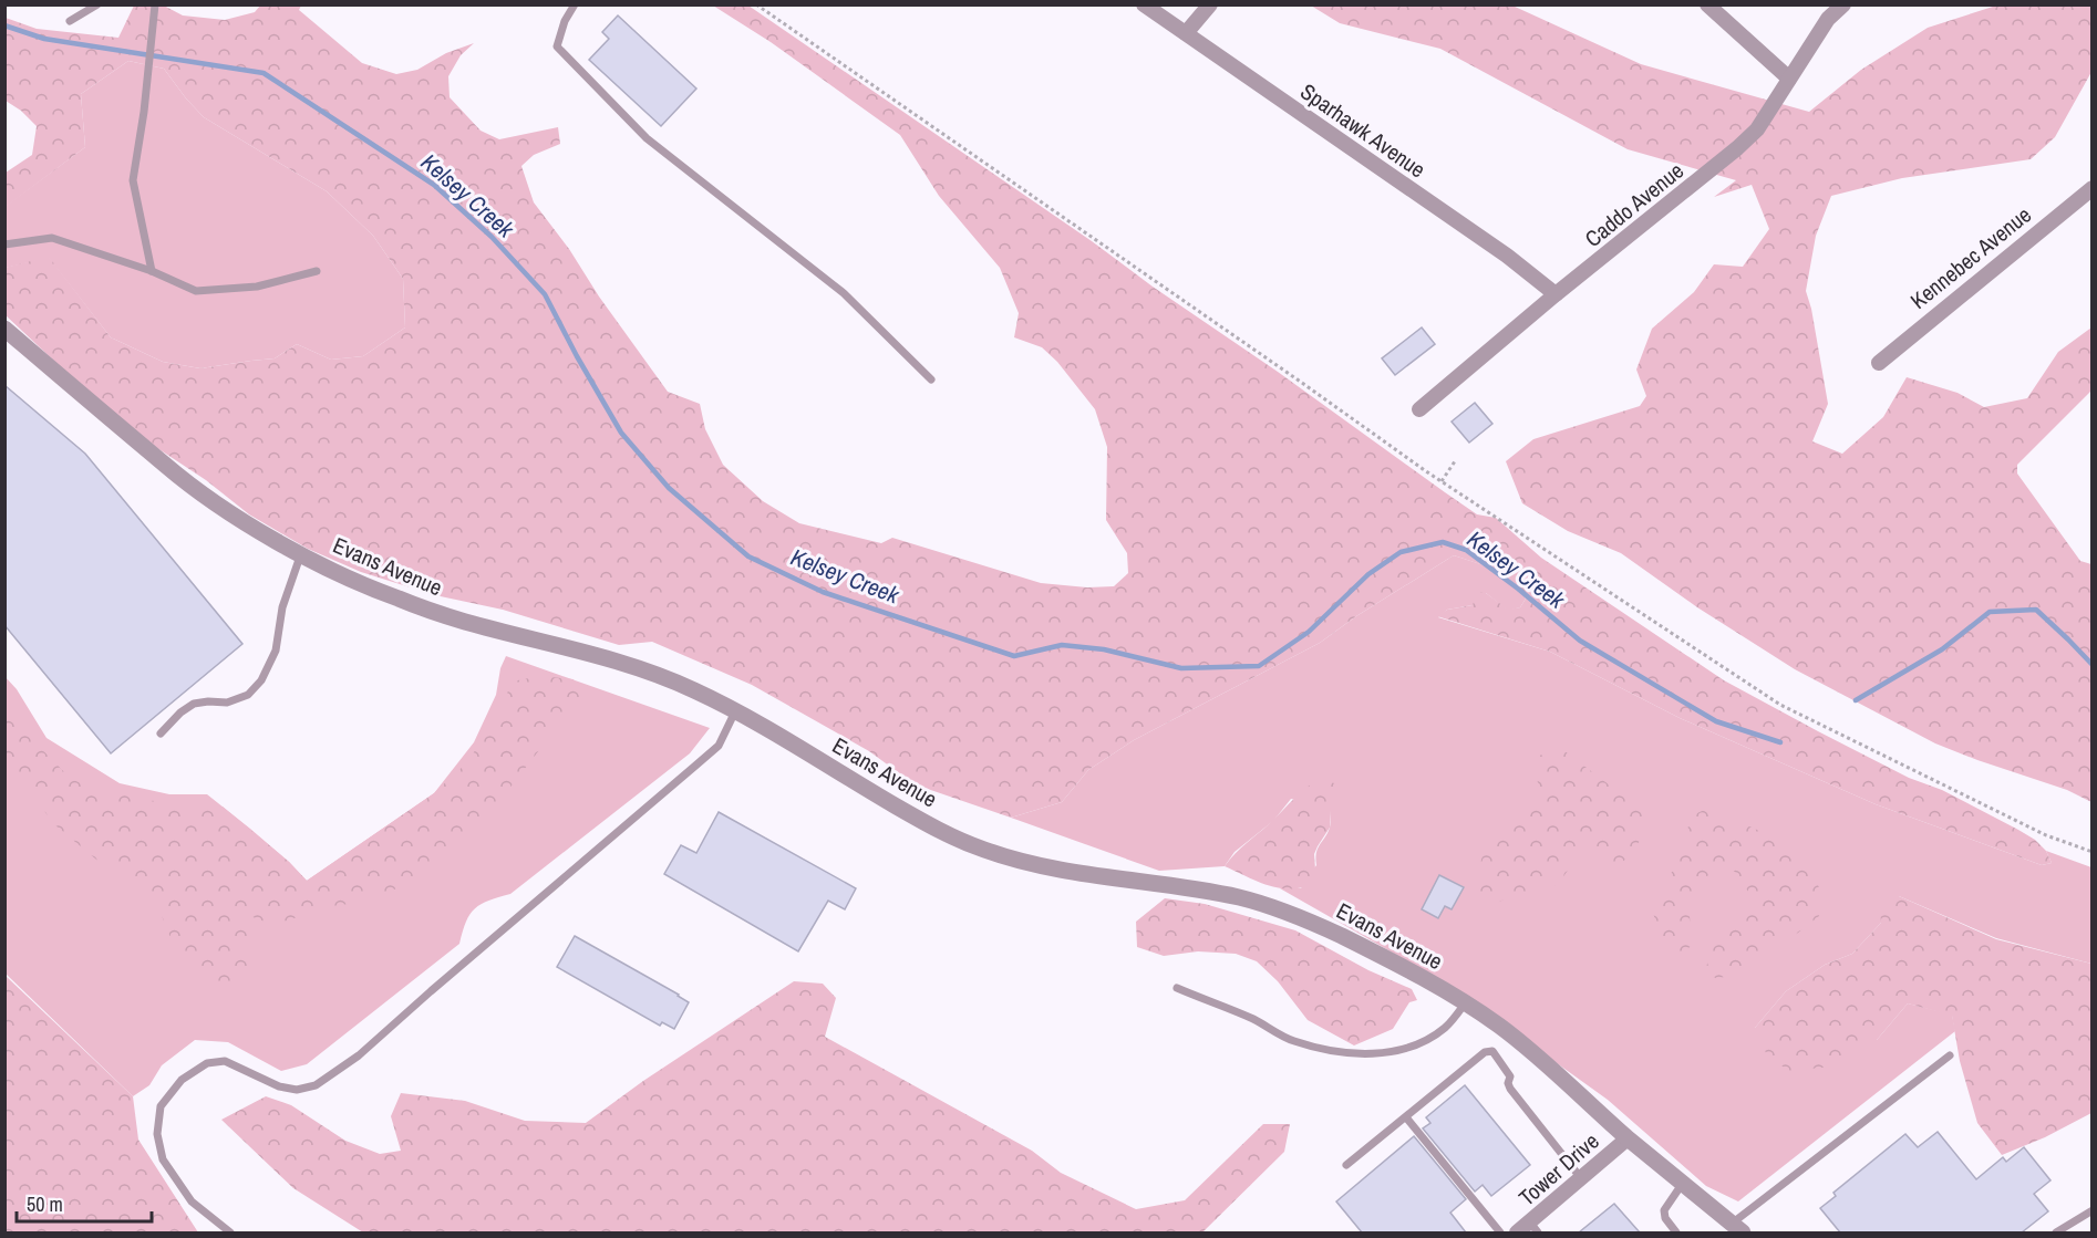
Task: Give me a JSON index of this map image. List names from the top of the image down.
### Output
{
  "streets": {
    "street": [
      "Sparhawk Avenue",
      "Caddo Avenue",
      "Kennebec Avenue",
      "Evans Avenue",
      "Tower Drive"
    ]
  },
  "crossings": [
    ["Sparhawk Avenue", "Caddo Avenue"],
    ["Evans Avenue", "Tower Drive"]
  ],
  "water": ["Kelsey Creek"],
  "scale_bar": "50 m"
}
